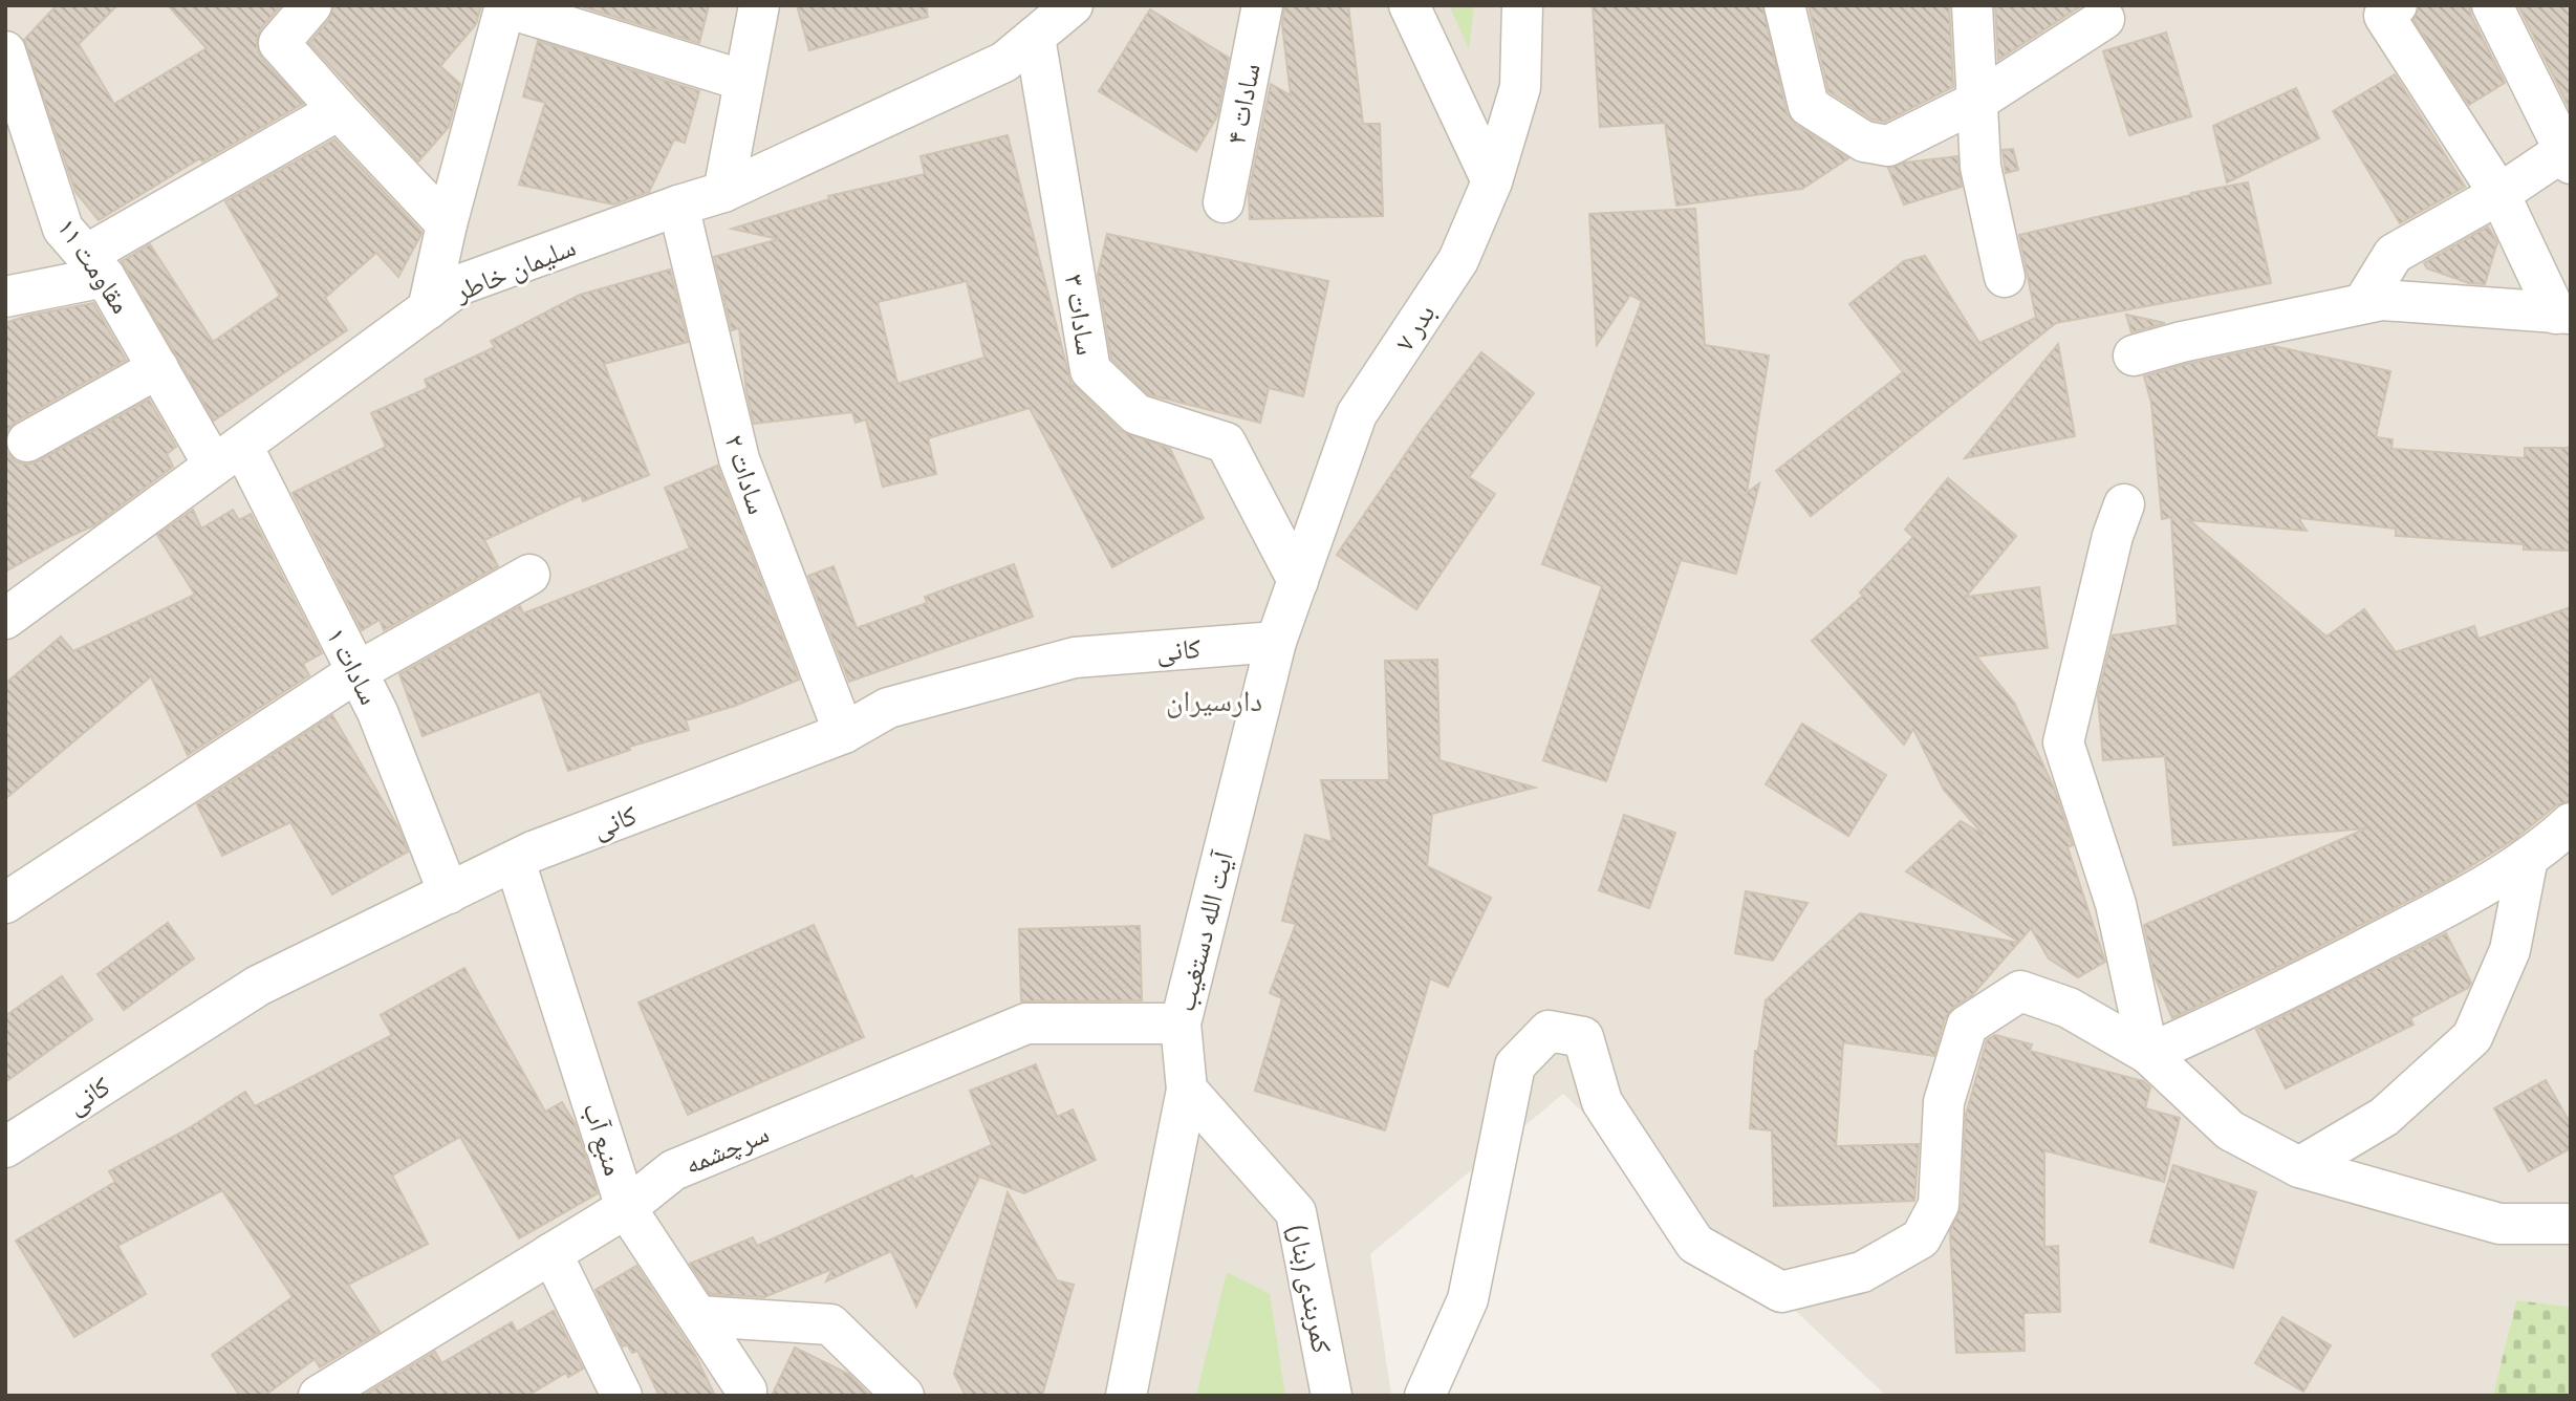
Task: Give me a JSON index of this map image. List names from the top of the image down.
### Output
{
  "streets": {
    "street": [
      "سادات ۴",
      "مقاومت ۱۱",
      "سلیمان خاطر",
      "سادات ۳",
      "بدر ۷",
      "سادات ۲",
      "کانی",
      "سادات ۱",
      "آیت الله دستغیب",
      "منبع آب",
      "سرچشمه",
      "کمربندی (بنار)"
    ]
  },
  "crossings": [
    ["مقاومت ۱۱", "سلیمان خاطر"],
    ["مقاومت ۱۱", "سادات ۱"],
    ["سلیمان خاطر", "سادات ۳"],
    ["سلیمان خاطر", "سادات ۲"],
    ["سلیمان خاطر", "سادات ۱"],
    ["سادات ۳", "بدر ۷"],
    ["بدر ۷", "کانی"],
    ["بدر ۷", "آیت الله دستغیب"],
    ["سادات ۲", "کانی"],
    ["کانی", "سادات ۱"],
    ["کانی", "آیت الله دستغیب"],
    ["کانی", "منبع آب"],
    ["آیت الله دستغیب", "سرچشمه"],
    ["آیت الله دستغیب", "کمربندی (بنار)"],
    ["منبع آب", "سرچشمه"]
  ],
  "districts": ["دارسیران"]
}
